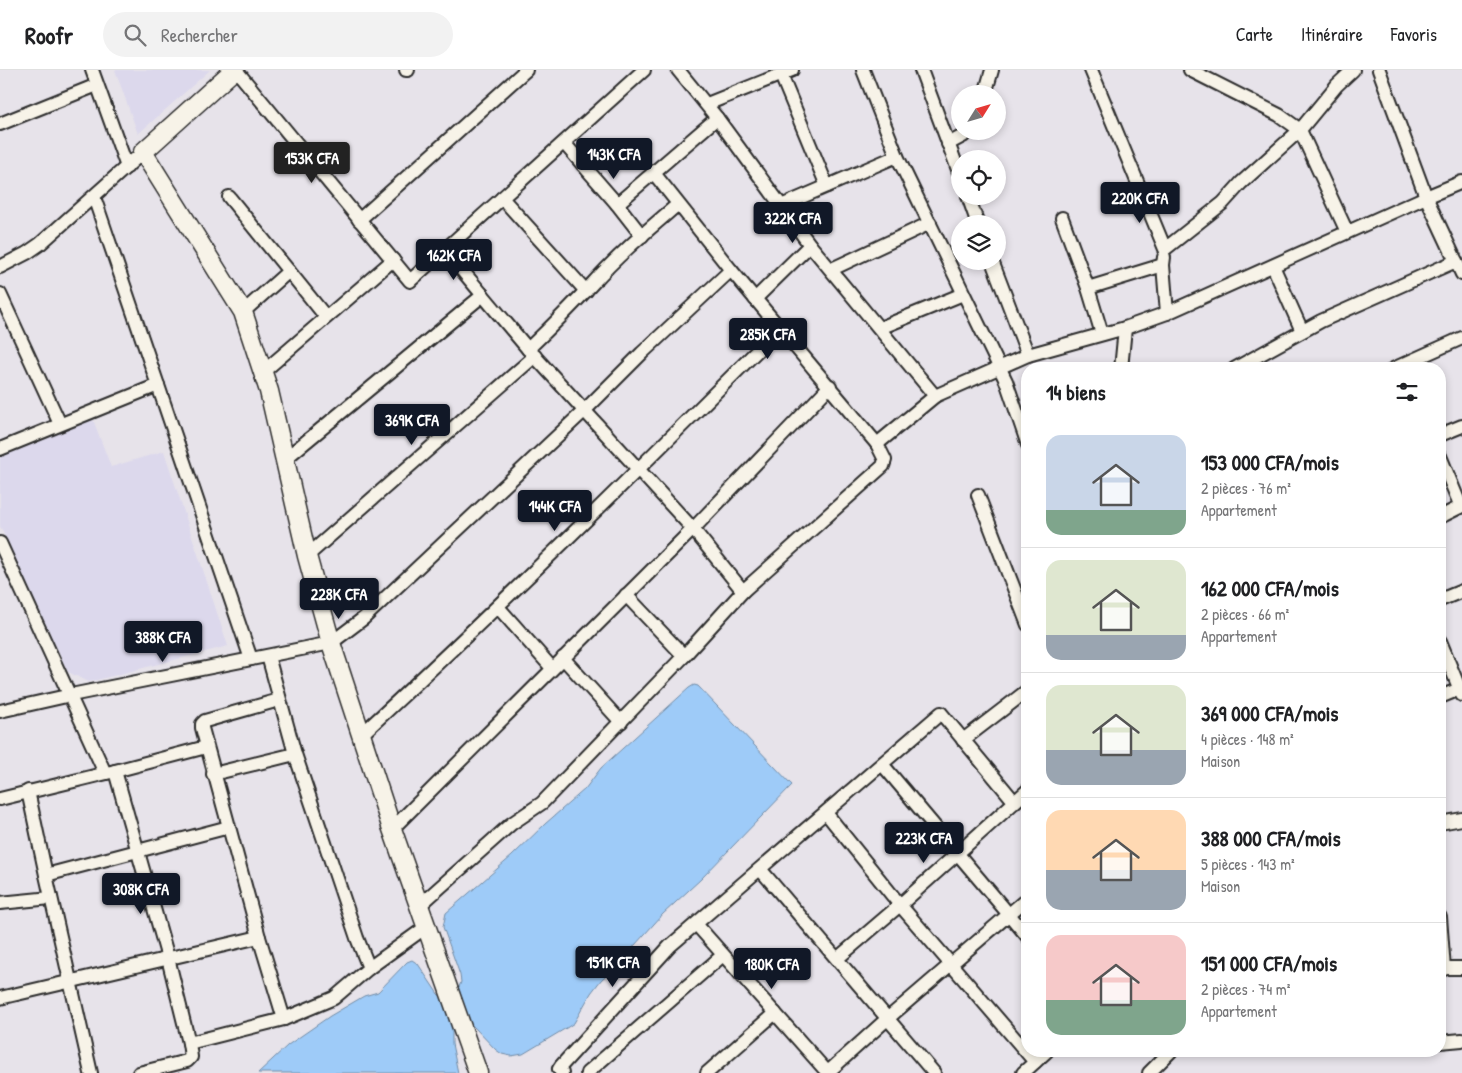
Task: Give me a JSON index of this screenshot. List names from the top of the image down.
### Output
{
  "north": "top right",
  "page": {
    "header": "Roofr",
    "search": "Rechercher",
    "nav": ["Carte", "Itinéraire", "Favoris"],
    "price": [
      "143K CFA",
      "153K CFA",
      "220K CFA",
      "322K CFA",
      "162K CFA",
      "285K CFA",
      "369K CFA",
      "144K CFA",
      "228K CFA",
      "388K CFA",
      "223K CFA",
      "308K CFA",
      "151K CFA",
      "180K CFA"
    ],
    "heading": "14 biens",
    "list": [
      {
        "name": "153 000 CFA/mois",
        "note": "2 pièces · 76 m² · Appartement"
      },
      {
        "name": "162 000 CFA/mois",
        "note": "2 pièces · 66 m² · Appartement"
      },
      {
        "name": "369 000 CFA/mois",
        "note": "4 pièces · 148 m² · Maison"
      },
      {
        "name": "388 000 CFA/mois",
        "note": "5 pièces · 143 m² · Maison"
      },
      {
        "name": "151 000 CFA/mois",
        "note": "2 pièces · 74 m² · Appartement"
      }
    ]
  }
}
